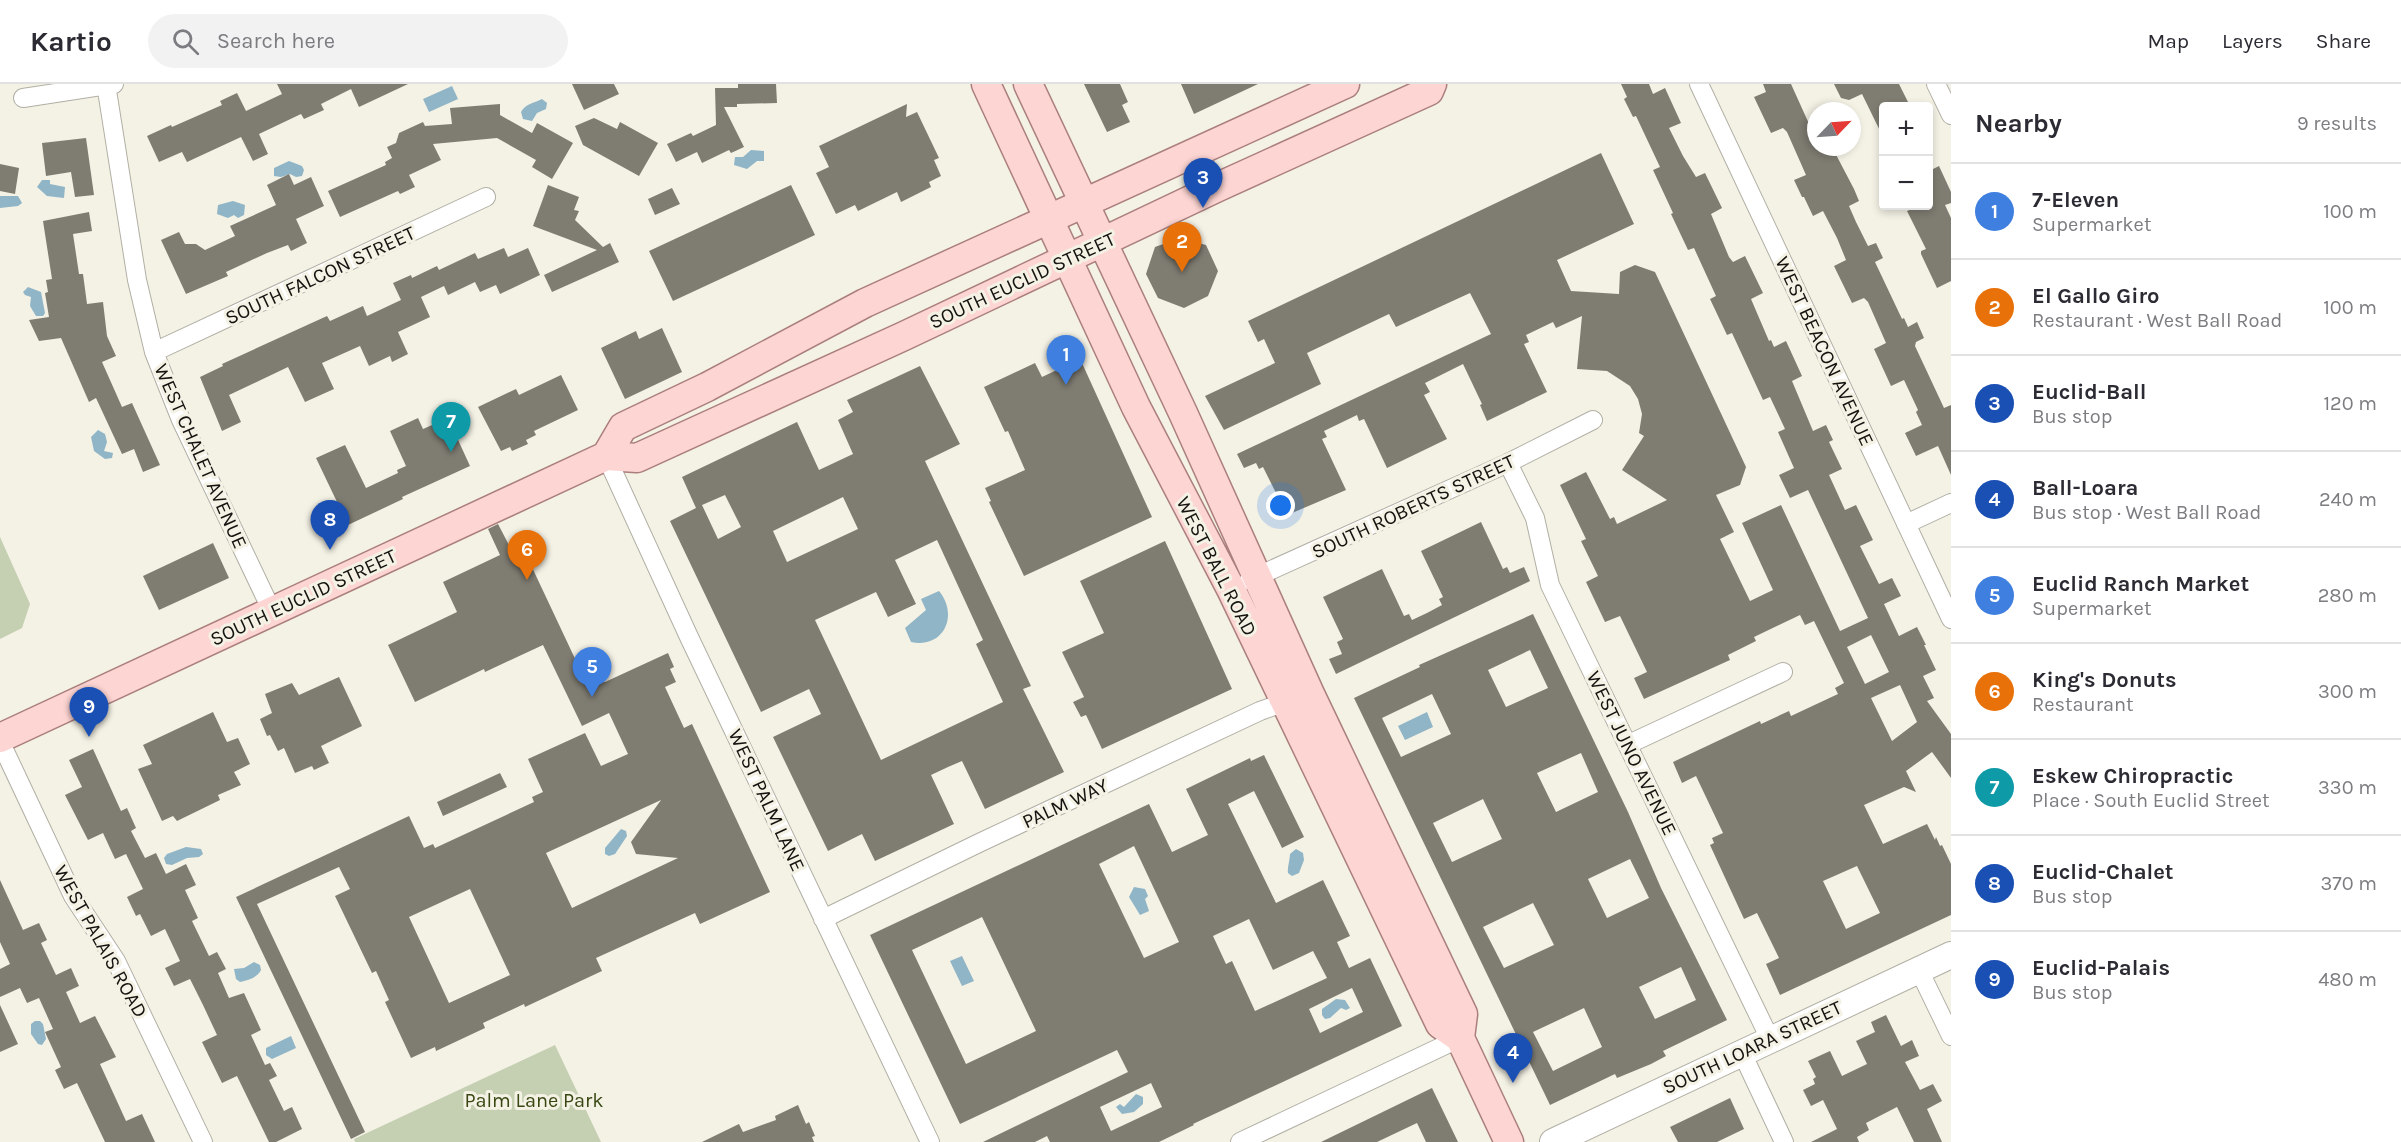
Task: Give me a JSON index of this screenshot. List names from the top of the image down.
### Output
{
  "streets": {
    "main road": ["SOUTH EUCLID STREET", "WEST BALL ROAD"],
    "street": [
      "SOUTH FALCON STREET",
      "WEST BEACON AVENUE",
      "WEST CHALET AVENUE",
      "SOUTH ROBERTS STREET",
      "WEST JUNO AVENUE",
      "WEST PALM LANE",
      "PALM WAY",
      "WEST PALAIS ROAD",
      "SOUTH LOARA STREET"
    ]
  },
  "crossings": [
    ["SOUTH FALCON STREET", "WEST CHALET AVENUE"],
    ["SOUTH EUCLID STREET", "WEST CHALET AVENUE"],
    ["SOUTH EUCLID STREET", "WEST BALL ROAD"],
    ["SOUTH EUCLID STREET", "WEST PALM LANE"],
    ["SOUTH EUCLID STREET", "WEST PALAIS ROAD"],
    ["SOUTH ROBERTS STREET", "WEST BALL ROAD"],
    ["SOUTH ROBERTS STREET", "WEST JUNO AVENUE"],
    ["WEST BALL ROAD", "PALM WAY"],
    ["WEST JUNO AVENUE", "SOUTH LOARA STREET"],
    ["WEST PALM LANE", "PALM WAY"]
  ],
  "parks": ["Palm Lane Park"],
  "north": "top right",
  "page": {
    "header": "Kartio",
    "search": "Search here",
    "nav": ["Map", "Layers", "Share"],
    "heading": ["Nearby", "9 results"],
    "map_buttons": ["+", "−"],
    "pins": [
      "3",
      "2",
      "1",
      "7",
      "8",
      "6",
      "5",
      "9",
      "4"
    ],
    "list": [
      {
        "mark": "1",
        "name": "7-Eleven",
        "note": "Supermarket",
        "value": "100 m"
      },
      {
        "mark": "2",
        "name": "El Gallo Giro",
        "note": "Restaurant · West Ball Road",
        "value": "100 m"
      },
      {
        "mark": "3",
        "name": "Euclid-Ball",
        "note": "Bus stop",
        "value": "120 m"
      },
      {
        "mark": "4",
        "name": "Ball-Loara",
        "note": "Bus stop · West Ball Road",
        "value": "240 m"
      },
      {
        "mark": "5",
        "name": "Euclid Ranch Market",
        "note": "Supermarket",
        "value": "280 m"
      },
      {
        "mark": "6",
        "name": "King's Donuts",
        "note": "Restaurant",
        "value": "300 m"
      },
      {
        "mark": "7",
        "name": "Eskew Chiropractic",
        "note": "Place · South Euclid Street",
        "value": "330 m"
      },
      {
        "mark": "8",
        "name": "Euclid-Chalet",
        "note": "Bus stop",
        "value": "370 m"
      },
      {
        "mark": "9",
        "name": "Euclid-Palais",
        "note": "Bus stop",
        "value": "480 m"
      }
    ]
  }
}
